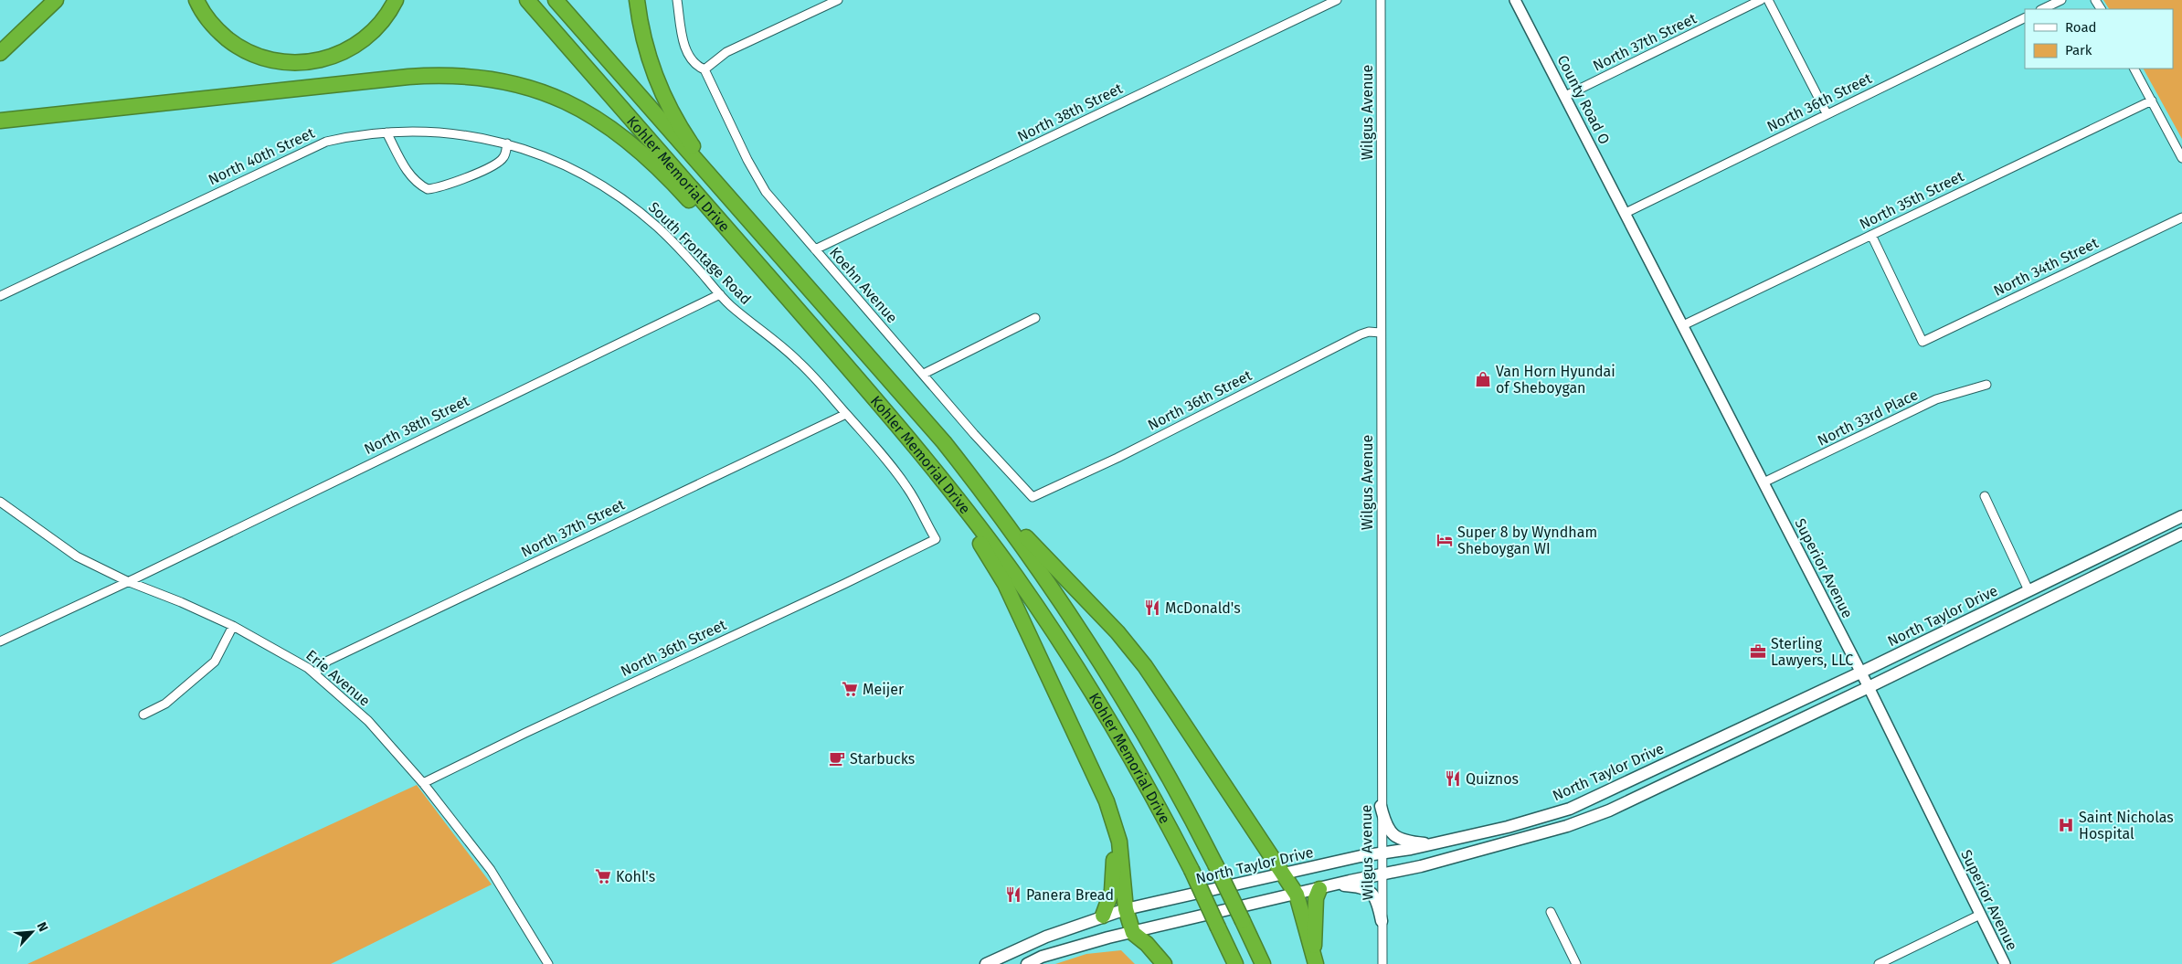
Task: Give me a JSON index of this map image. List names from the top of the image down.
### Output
{
  "streets": {
    "highway": ["Kohler Memorial Drive"],
    "main road": ["North Taylor Drive"],
    "street": [
      "North 37th Street",
      "County Road O",
      "North 36th Street",
      "North 38th Street",
      "Wilgus Avenue",
      "North 40th Street",
      "North 35th Street",
      "South Frontage Road",
      "North 34th Street",
      "Koehn Avenue",
      "North 33rd Place",
      "Superior Avenue",
      "Erie Avenue"
    ]
  },
  "crossings": [
    ["North 37th Street", "County Road O"],
    ["North 37th Street", "South Frontage Road"],
    ["North 37th Street", "Erie Avenue"],
    ["County Road O", "North 36th Street"],
    ["County Road O", "Superior Avenue"],
    ["North 36th Street", "Wilgus Avenue"],
    ["North 36th Street", "South Frontage Road"],
    ["North 36th Street", "Koehn Avenue"],
    ["North 36th Street", "Superior Avenue"],
    ["North 36th Street", "Erie Avenue"],
    ["North 38th Street", "South Frontage Road"],
    ["North 38th Street", "Koehn Avenue"],
    ["North 38th Street", "Erie Avenue"],
    ["Wilgus Avenue", "North Taylor Drive"],
    ["North 40th Street", "South Frontage Road"],
    ["North 35th Street", "North 34th Street"],
    ["North 35th Street", "Superior Avenue"],
    ["North 33rd Place", "Superior Avenue"],
    ["Superior Avenue", "North Taylor Drive"]
  ],
  "places": {
    "shop": ["Van Horn Hyundai of Sheboygan"],
    "hotel": ["Super 8 by Wyndham Sheboygan WI"],
    "restaurant": ["McDonald's", "Quiznos", "Panera Bread"],
    "office": ["Sterling Lawyers, LLC"],
    "supermarket": ["Meijer", "Kohl's"],
    "cafe": ["Starbucks"],
    "hospital": ["Saint Nicholas Hospital"]
  },
  "legend": ["Road", "Park"],
  "north": "top right"
}
